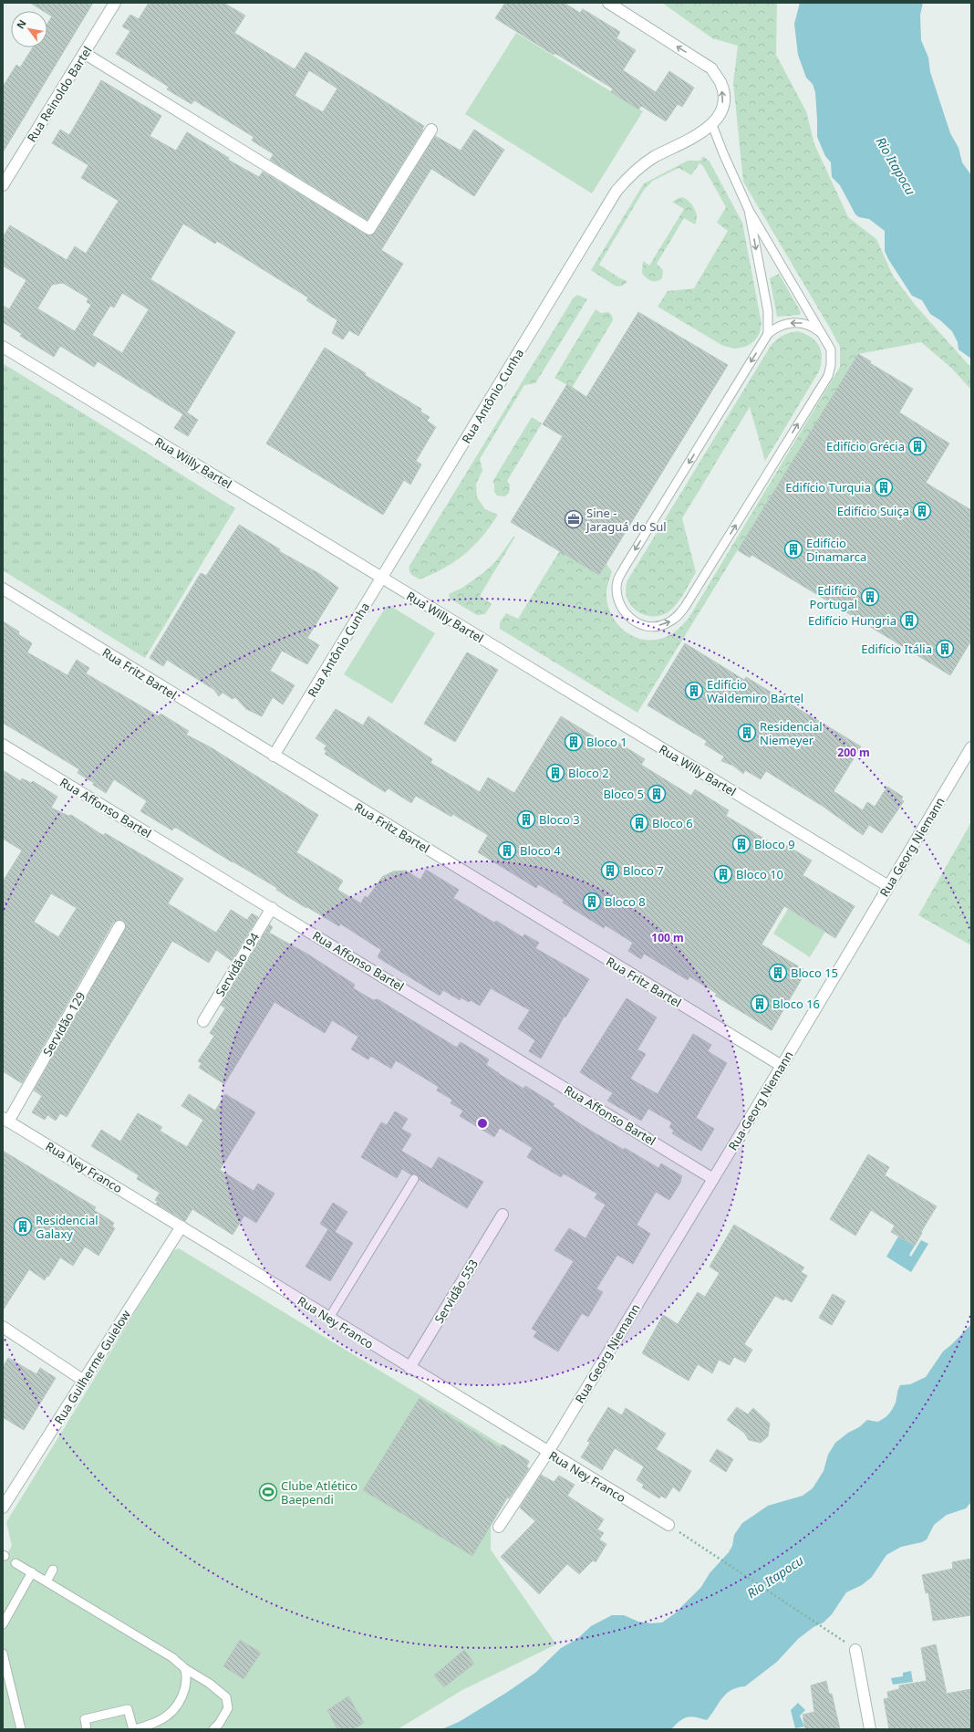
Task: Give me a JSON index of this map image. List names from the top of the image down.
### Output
{
  "streets": {
    "street": [
      "Rua Reinoldo Bartel",
      "Rua Antônio Cunha",
      "Rua Willy Bartel",
      "Rua Fritz Bartel",
      "Rua Affonso Bartel",
      "Rua Georg Niemann",
      "Servidão 194",
      "Servidão 129",
      "Rua Ney Franco",
      "Servidão 553",
      "Rua Guilherme Guielow"
    ]
  },
  "crossings": [
    ["Rua Antônio Cunha", "Rua Willy Bartel"],
    ["Rua Antônio Cunha", "Rua Fritz Bartel"],
    ["Rua Willy Bartel", "Rua Georg Niemann"],
    ["Rua Fritz Bartel", "Rua Georg Niemann"],
    ["Rua Affonso Bartel", "Rua Georg Niemann"],
    ["Rua Affonso Bartel", "Servidão 194"],
    ["Rua Georg Niemann", "Rua Ney Franco"],
    ["Servidão 129", "Rua Ney Franco"],
    ["Rua Ney Franco", "Servidão 553"],
    ["Rua Ney Franco", "Rua Guilherme Guielow"]
  ],
  "water": ["Rio Itapocu"],
  "places": {
    "building": [
      "Edifício Grécia",
      "Edifício Turquia",
      "Edifício Suiça",
      "Edifício Dinamarca",
      "Edifício Portugal",
      "Edifício Hungria",
      "Edifício Itália",
      "Edifício Waldemiro Bartel",
      "Residencial Niemeyer",
      "Bloco 1",
      "Bloco 2",
      "Bloco 5",
      "Bloco 3",
      "Bloco 6",
      "Bloco 9",
      "Bloco 4",
      "Bloco 7",
      "Bloco 10",
      "Bloco 8",
      "Bloco 15",
      "Bloco 16",
      "Residencial Galaxy"
    ],
    "office": ["Sine - Jaraguá do Sul"],
    "sports": ["Clube Atlético Baependi"]
  },
  "north": "top left",
  "rings": ["200 m", "100 m"]
}
